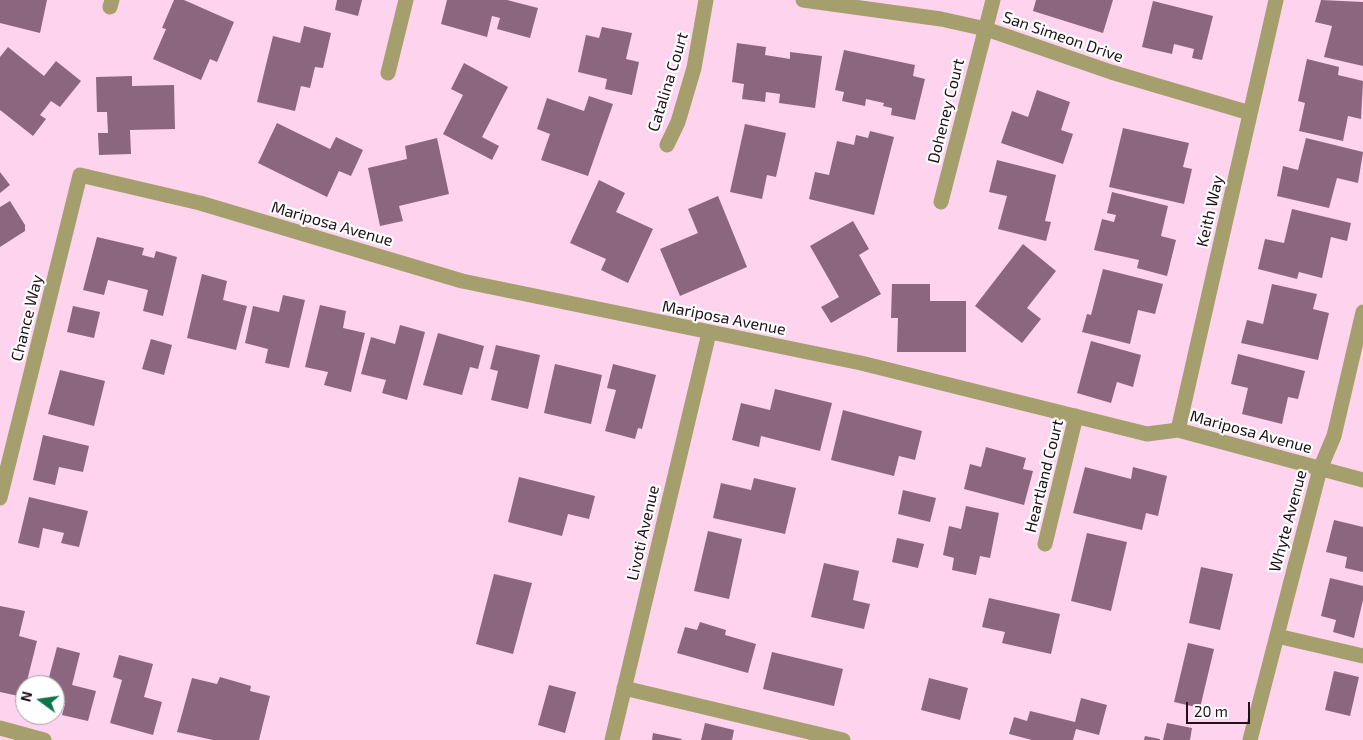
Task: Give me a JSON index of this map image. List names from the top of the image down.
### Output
{
  "streets": {
    "street": [
      "San Simeon Drive",
      "Catalina Court",
      "Doheney Court",
      "Keith Way",
      "Mariposa Avenue",
      "Chance Way",
      "Heartland Court",
      "Whyte Avenue",
      "Livoti Avenue"
    ]
  },
  "crossings": [
    ["San Simeon Drive", "Doheney Court"],
    ["San Simeon Drive", "Keith Way"],
    ["Keith Way", "Mariposa Avenue"],
    ["Mariposa Avenue", "Chance Way"],
    ["Mariposa Avenue", "Heartland Court"],
    ["Mariposa Avenue", "Whyte Avenue"],
    ["Mariposa Avenue", "Livoti Avenue"]
  ],
  "scale_bar": "20 m",
  "north": "left"
}
